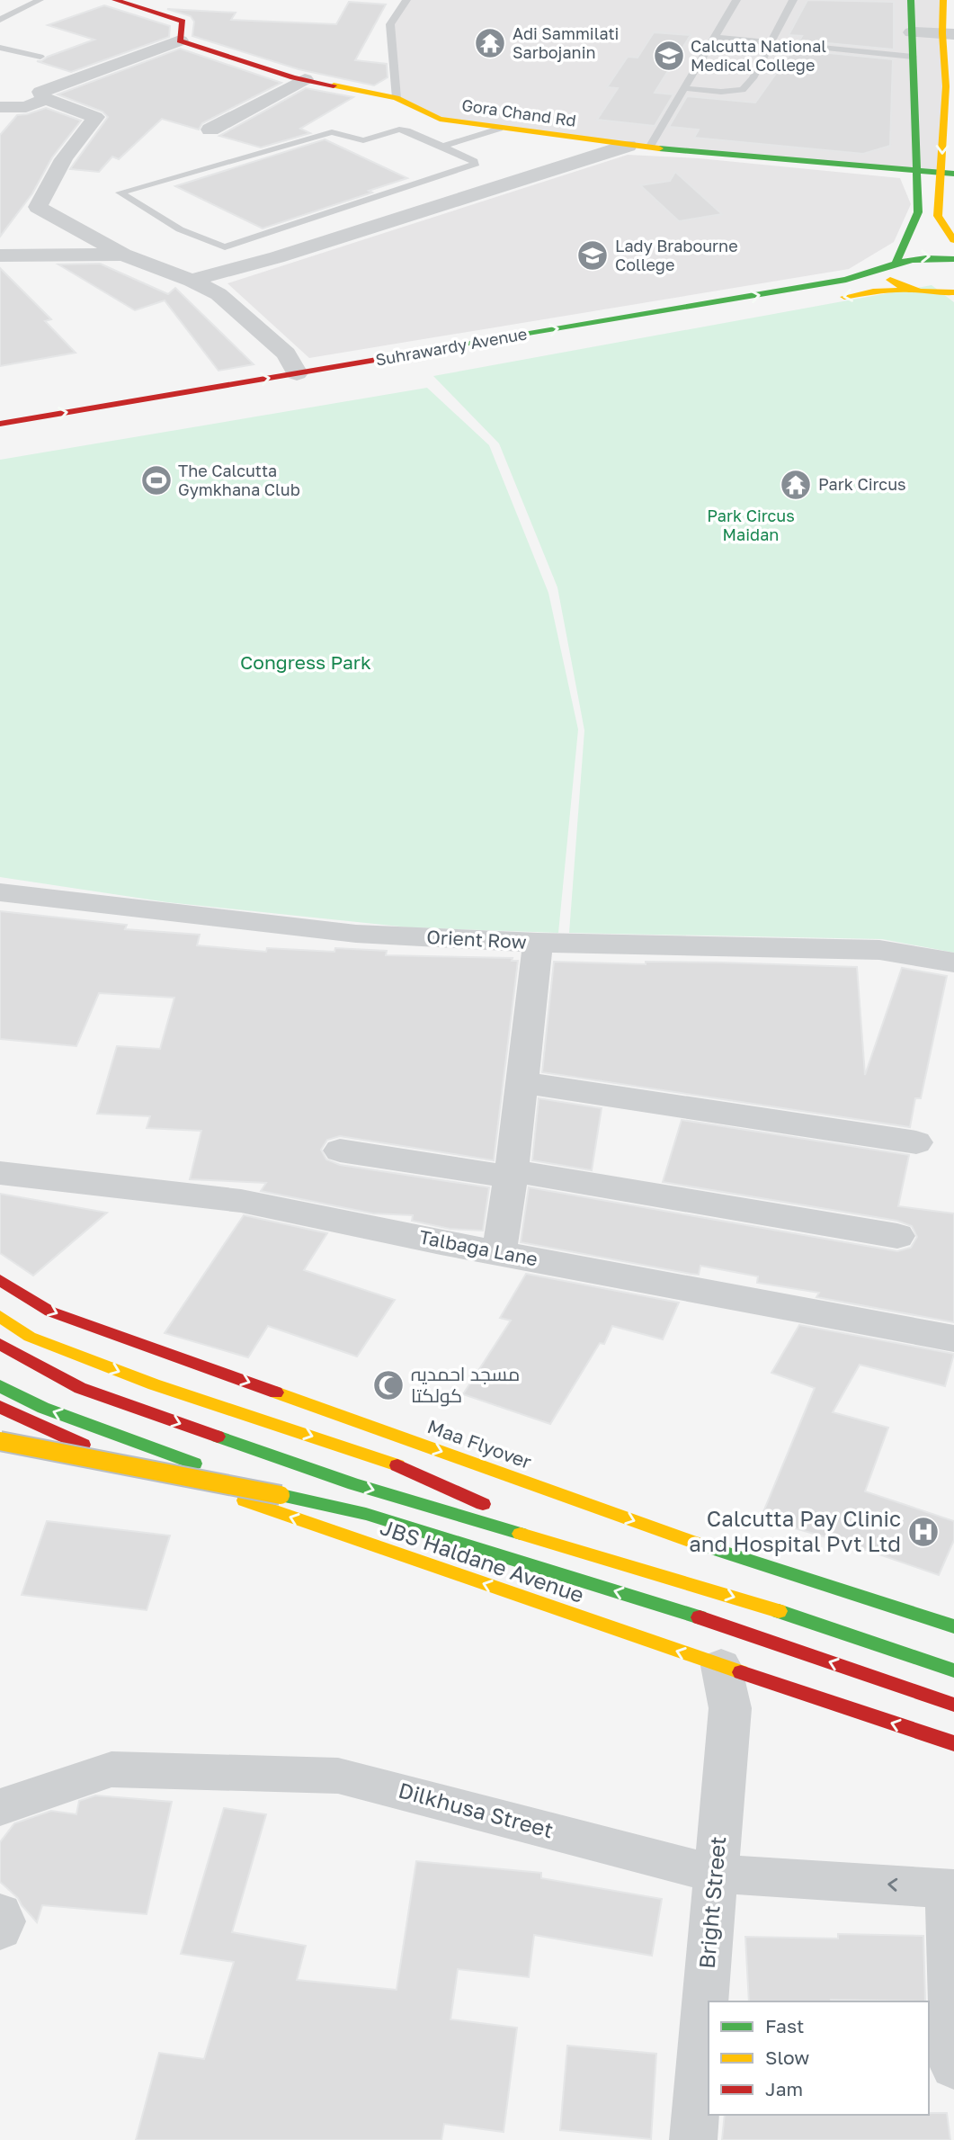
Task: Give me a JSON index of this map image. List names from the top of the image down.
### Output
{
  "streets": {
    "main road": [
      "Gora Chand Rd",
      "Suhrawardy Avenue",
      "Maa Flyover",
      "JBS Haldane Avenue"
    ],
    "street": [
      "Orient Row",
      "Talbaga Lane",
      "Dilkhusa Street",
      "Bright Street"
    ]
  },
  "crossings": [
    ["JBS Haldane Avenue", "Bright Street"],
    ["Dilkhusa Street", "Bright Street"]
  ],
  "one_way": ["Suhrawardy Avenue"],
  "parks": ["Park Circus Maidan", "Congress Park"],
  "places": {
    "temple": ["Adi Sammilati Sarbojanin", "Park Circus"],
    "school or university": ["Calcutta National Medical College", "Lady Brabourne College"],
    "sports": ["The Calcutta Gymkhana Club"],
    "mosque": ["مسجد احمدیہ کولکتا"],
    "hospital": ["Calcutta Pay Clinic and Hospital Pvt Ltd"]
  },
  "legend": ["Fast", "Slow", "Jam"]
}
